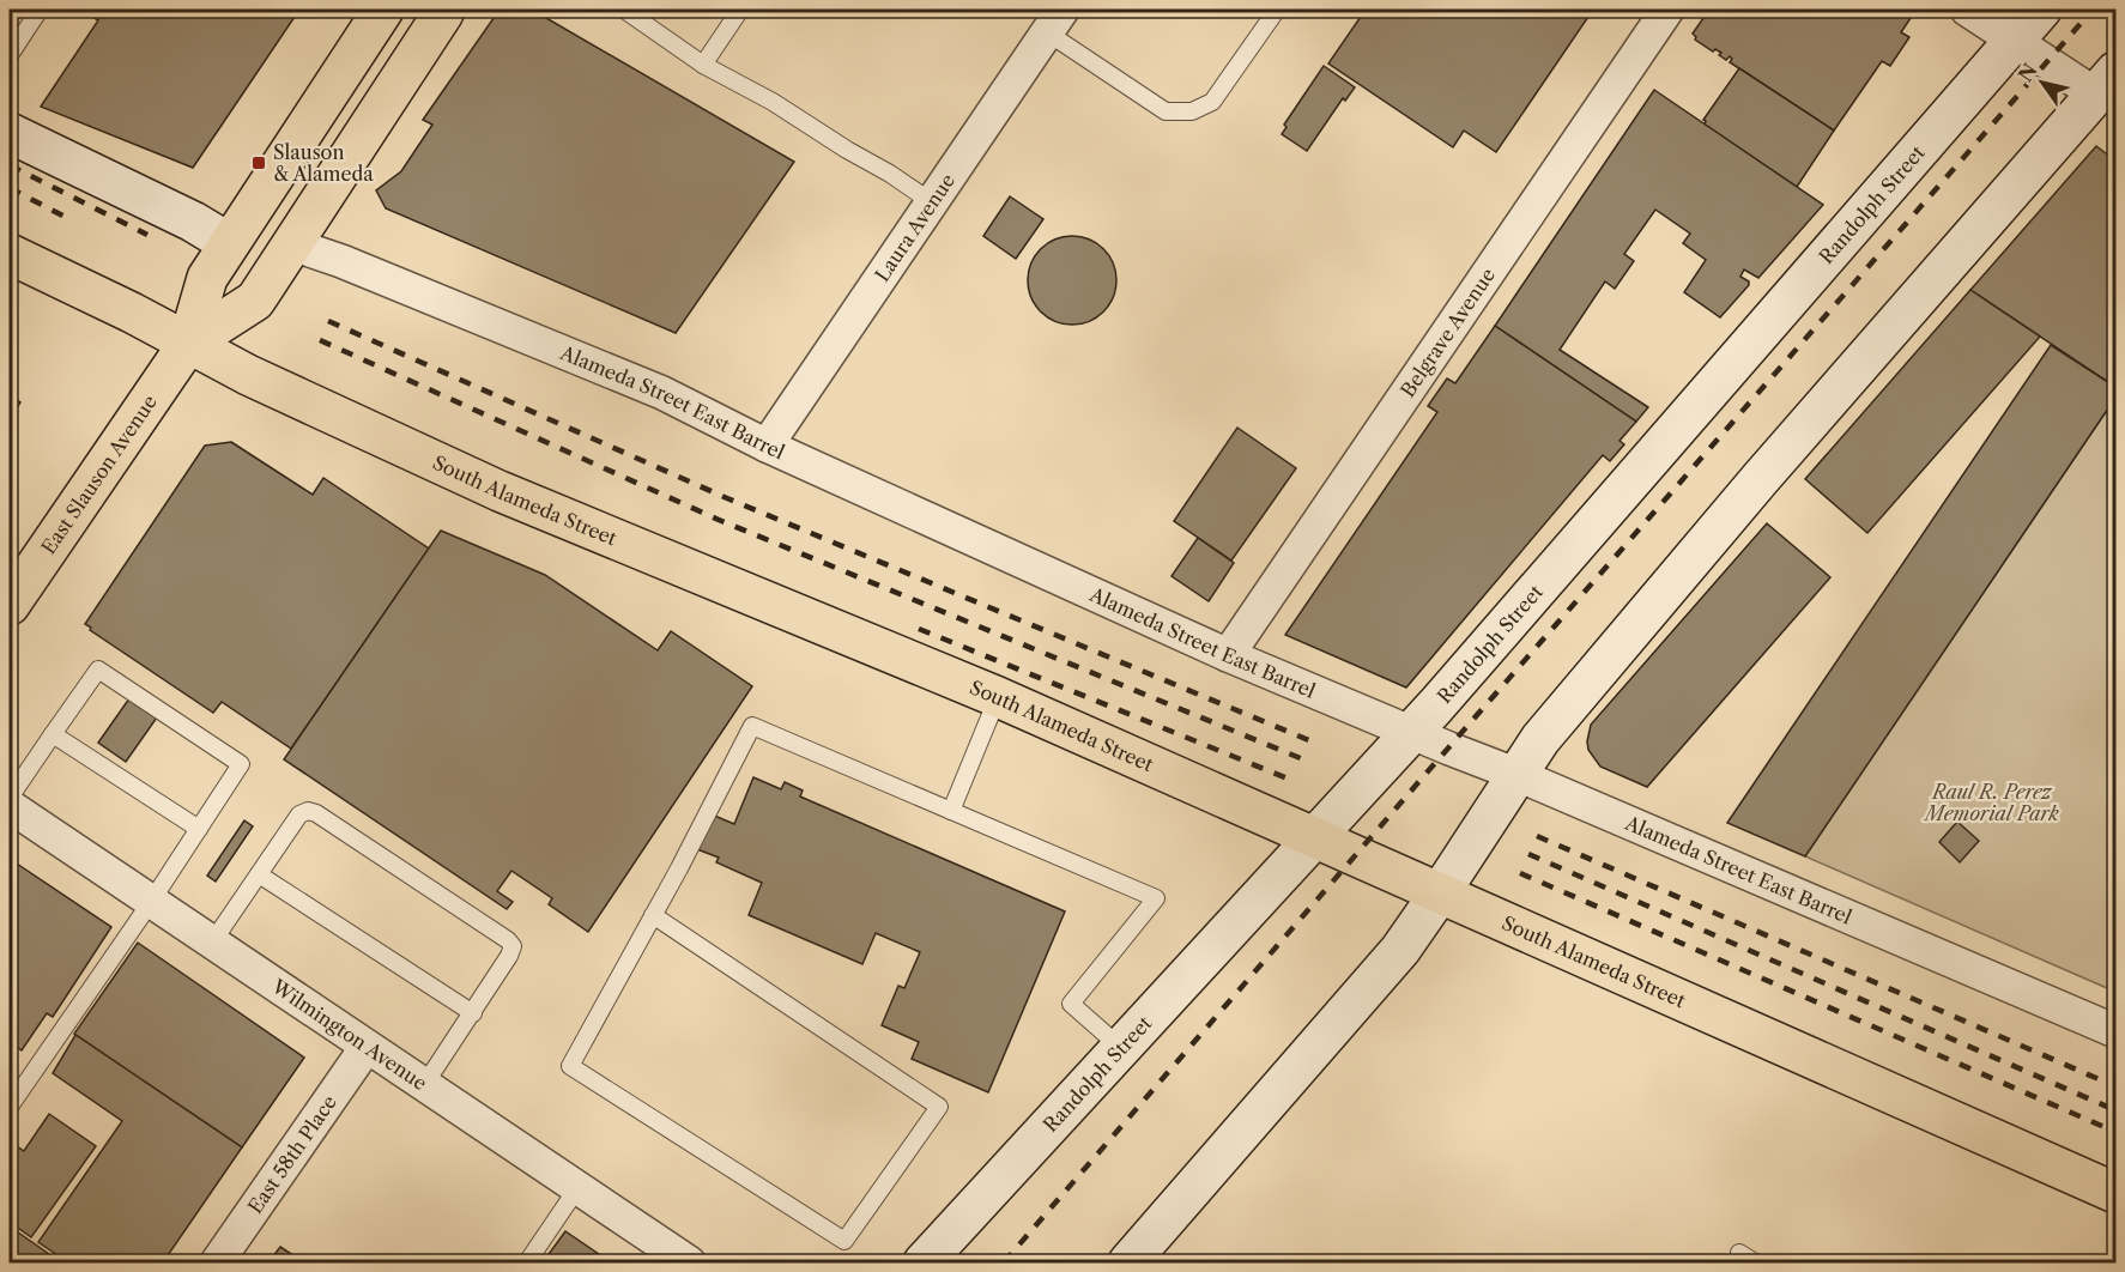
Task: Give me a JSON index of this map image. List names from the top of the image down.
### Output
{
  "streets": {
    "main road": ["East Slauson Avenue", "South Alameda Street"],
    "street": [
      "Randolph Street",
      "Laura Avenue",
      "Belgrave Avenue",
      "Alameda Street East Barrel",
      "Wilmington Avenue",
      "East 58th Place"
    ]
  },
  "crossings": [
    ["Randolph Street", "Alameda Street East Barrel"],
    ["Randolph Street", "South Alameda Street"],
    ["Laura Avenue", "Alameda Street East Barrel"],
    ["Belgrave Avenue", "Alameda Street East Barrel"],
    ["Alameda Street East Barrel", "East Slauson Avenue"],
    ["East Slauson Avenue", "South Alameda Street"],
    ["Wilmington Avenue", "East 58th Place"]
  ],
  "parks": ["Raul R. Perez Memorial Park"],
  "places": {
    "transit": ["Slauson & Alameda"]
  },
  "north": "top left"
}
